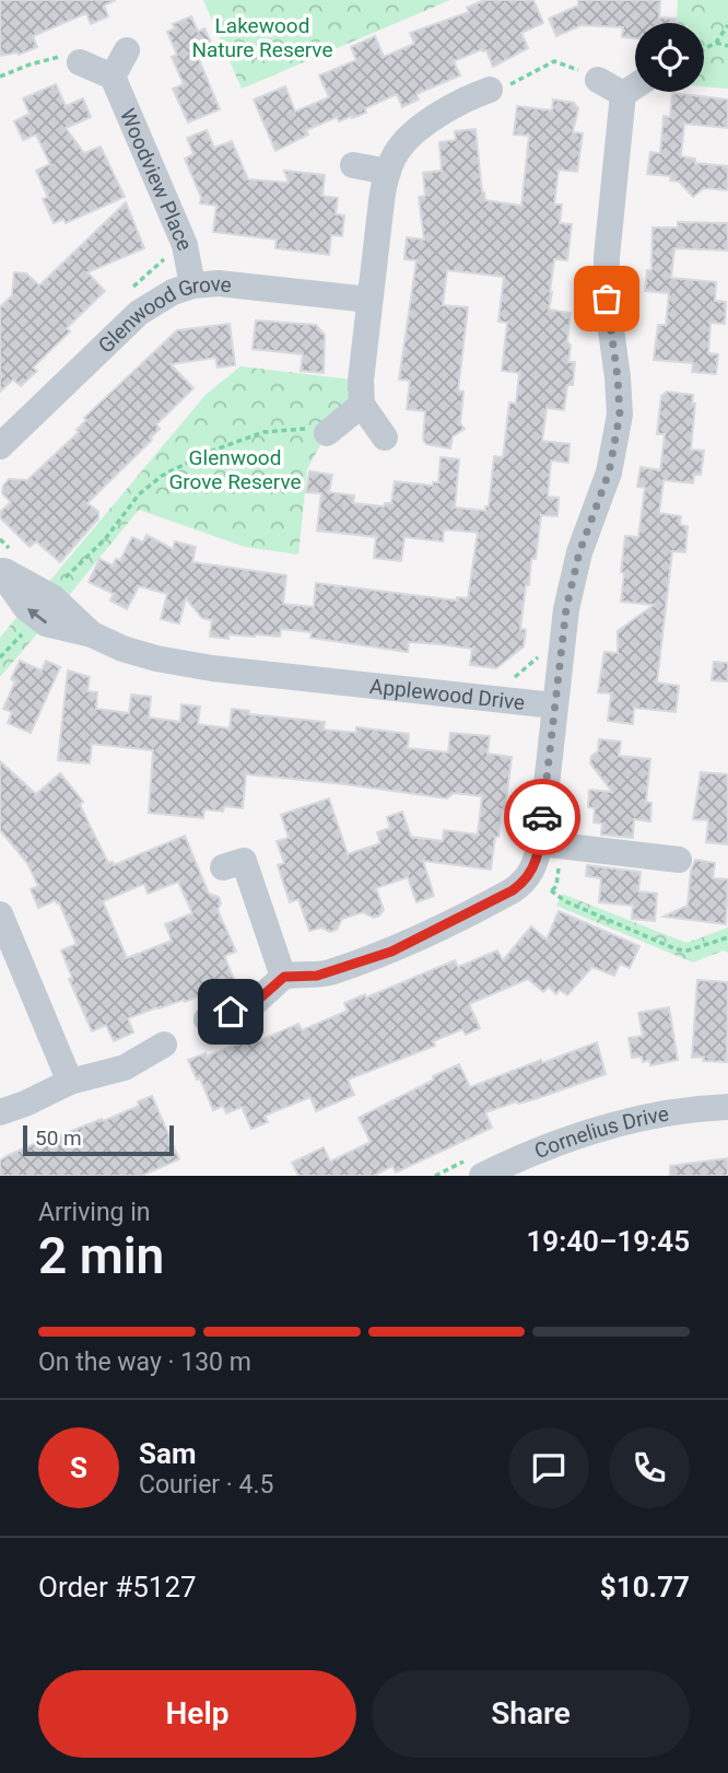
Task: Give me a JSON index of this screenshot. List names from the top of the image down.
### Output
{
  "streets": {
    "street": [
      "Woodview Place",
      "Glenwood Grove",
      "Applewood Drive",
      "Cornelius Drive"
    ]
  },
  "crossings": [
    ["Woodview Place", "Glenwood Grove"]
  ],
  "parks": ["Lakewood Nature Reserve", "Glenwood Grove Reserve"],
  "scale_bar": "50 m",
  "page": {
    "scale": "50 m",
    "heading": ["2 min", "Arriving in", "19:40–19:45"],
    "panel": [
      "Sam",
      "Courier · 4.5",
      "Order #5127",
      "$10.77"
    ],
    "bar": "On the way · 130 m",
    "round": "S",
    "buttons": ["Help", "Share"]
  }
}
